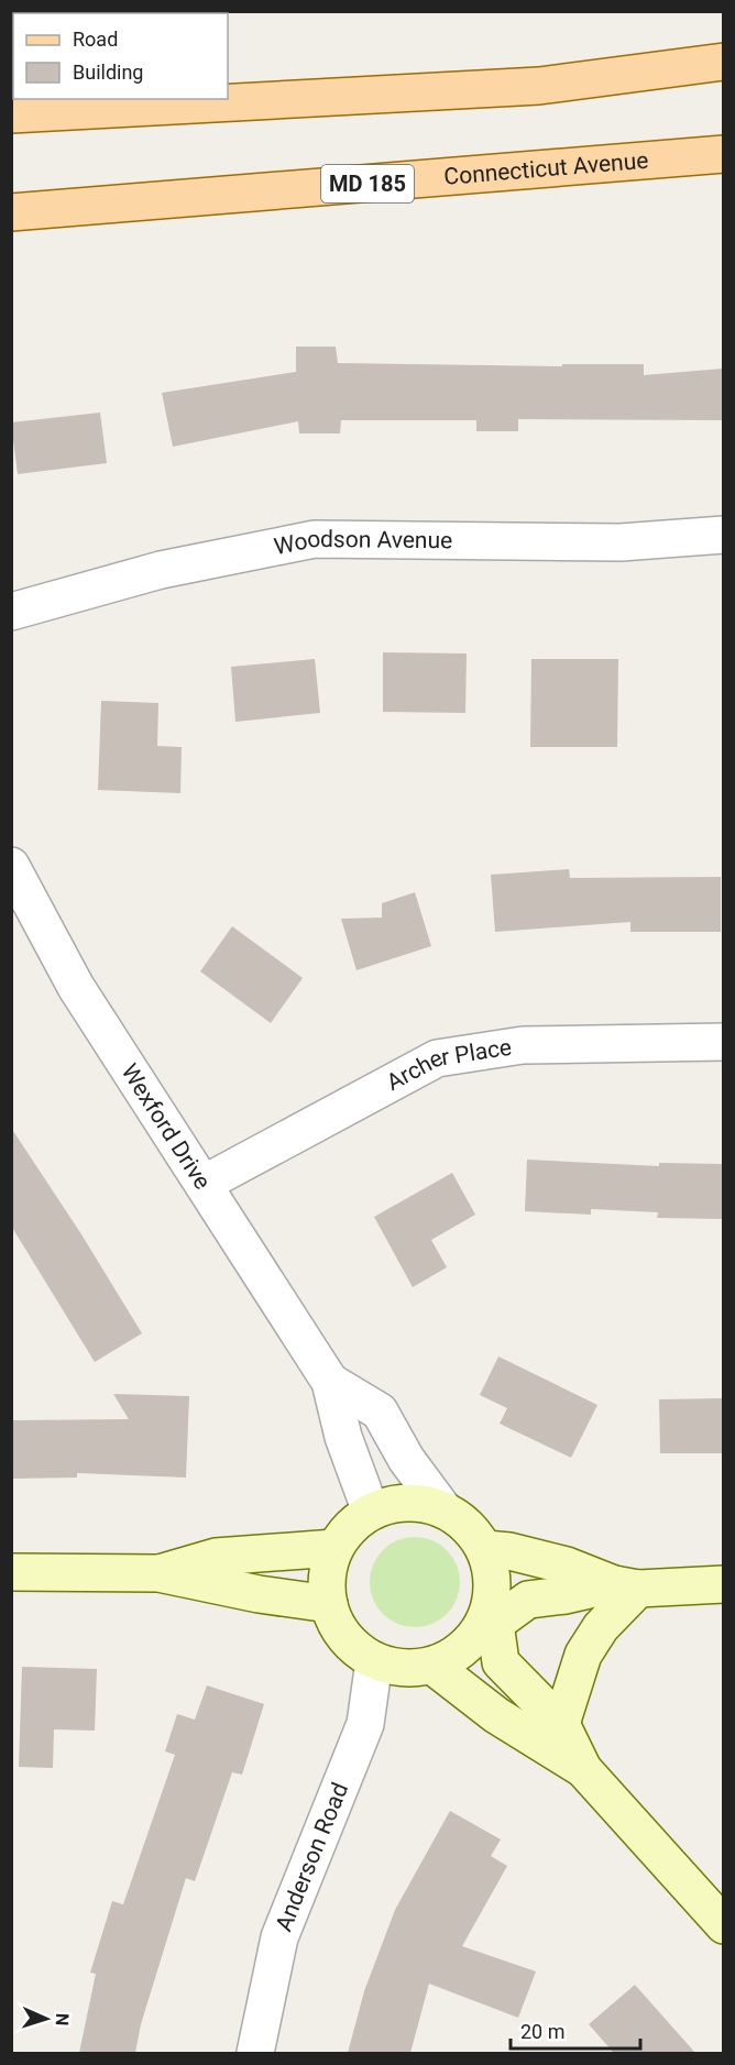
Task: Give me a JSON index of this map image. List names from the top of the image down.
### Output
{
  "streets": {
    "main road": ["Connecticut Avenue", "MD 185"],
    "street": [
      "Woodson Avenue",
      "Archer Place",
      "Wexford Drive",
      "Anderson Road"
    ]
  },
  "crossings": [
    ["Archer Place", "Wexford Drive"],
    ["Wexford Drive", "Anderson Road"]
  ],
  "legend": ["Road", "Building"],
  "scale_bar": "20 m",
  "north": "right"
}
